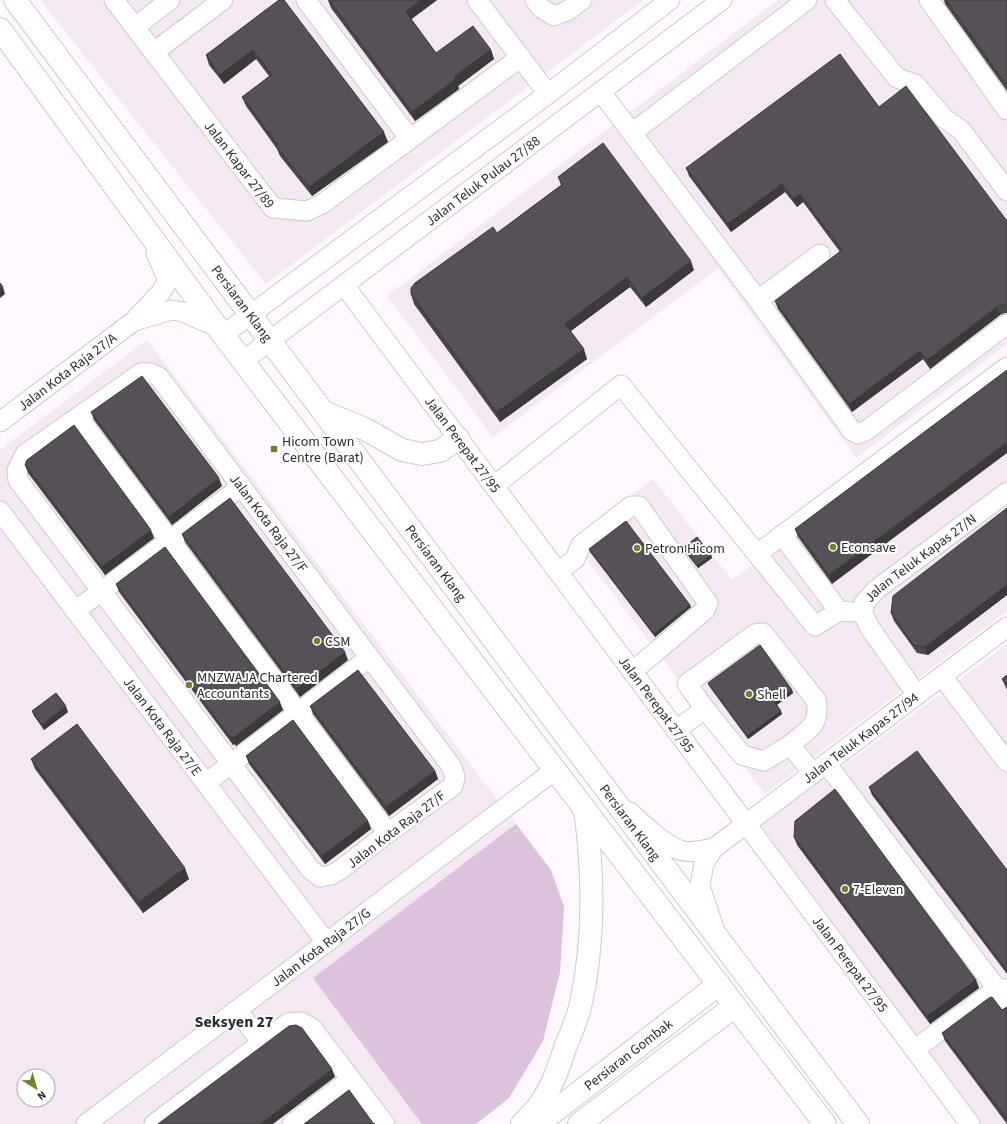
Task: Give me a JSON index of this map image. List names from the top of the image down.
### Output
{
  "streets": {
    "main road": ["Persiaran Klang", "Persiaran Gombak"],
    "street": [
      "Jalan Kapar 27/89",
      "Jalan Teluk Pulau 27/88",
      "Jalan Kota Raja 27/A",
      "Jalan Perepat 27/95",
      "Jalan Kota Raja 27/F",
      "Jalan Teluk Kapas 27/N",
      "Jalan Kota Raja 27/E",
      "Jalan Teluk Kapas 27/94",
      "Jalan Kota Raja 27/G"
    ]
  },
  "crossings": [
    ["Jalan Teluk Pulau 27/88", "Persiaran Klang"],
    ["Jalan Teluk Pulau 27/88", "Jalan Perepat 27/95"],
    ["Persiaran Klang", "Jalan Kota Raja 27/A"],
    ["Persiaran Klang", "Jalan Kota Raja 27/G"],
    ["Persiaran Klang", "Persiaran Gombak"],
    ["Jalan Perepat 27/95", "Jalan Teluk Kapas 27/94"],
    ["Jalan Teluk Kapas 27/N", "Jalan Teluk Kapas 27/94"],
    ["Jalan Kota Raja 27/E", "Jalan Kota Raja 27/G"]
  ],
  "districts": ["Seksyen 27"],
  "places": {
    "transit": ["Hicom Town Centre (Barat)"],
    "other": [
      "Econsave",
      "Petron Hicom",
      "CSM",
      "MNZWAJA Chartered Accountants",
      "Shell",
      "7-Eleven"
    ]
  },
  "north": "bottom right"
}
